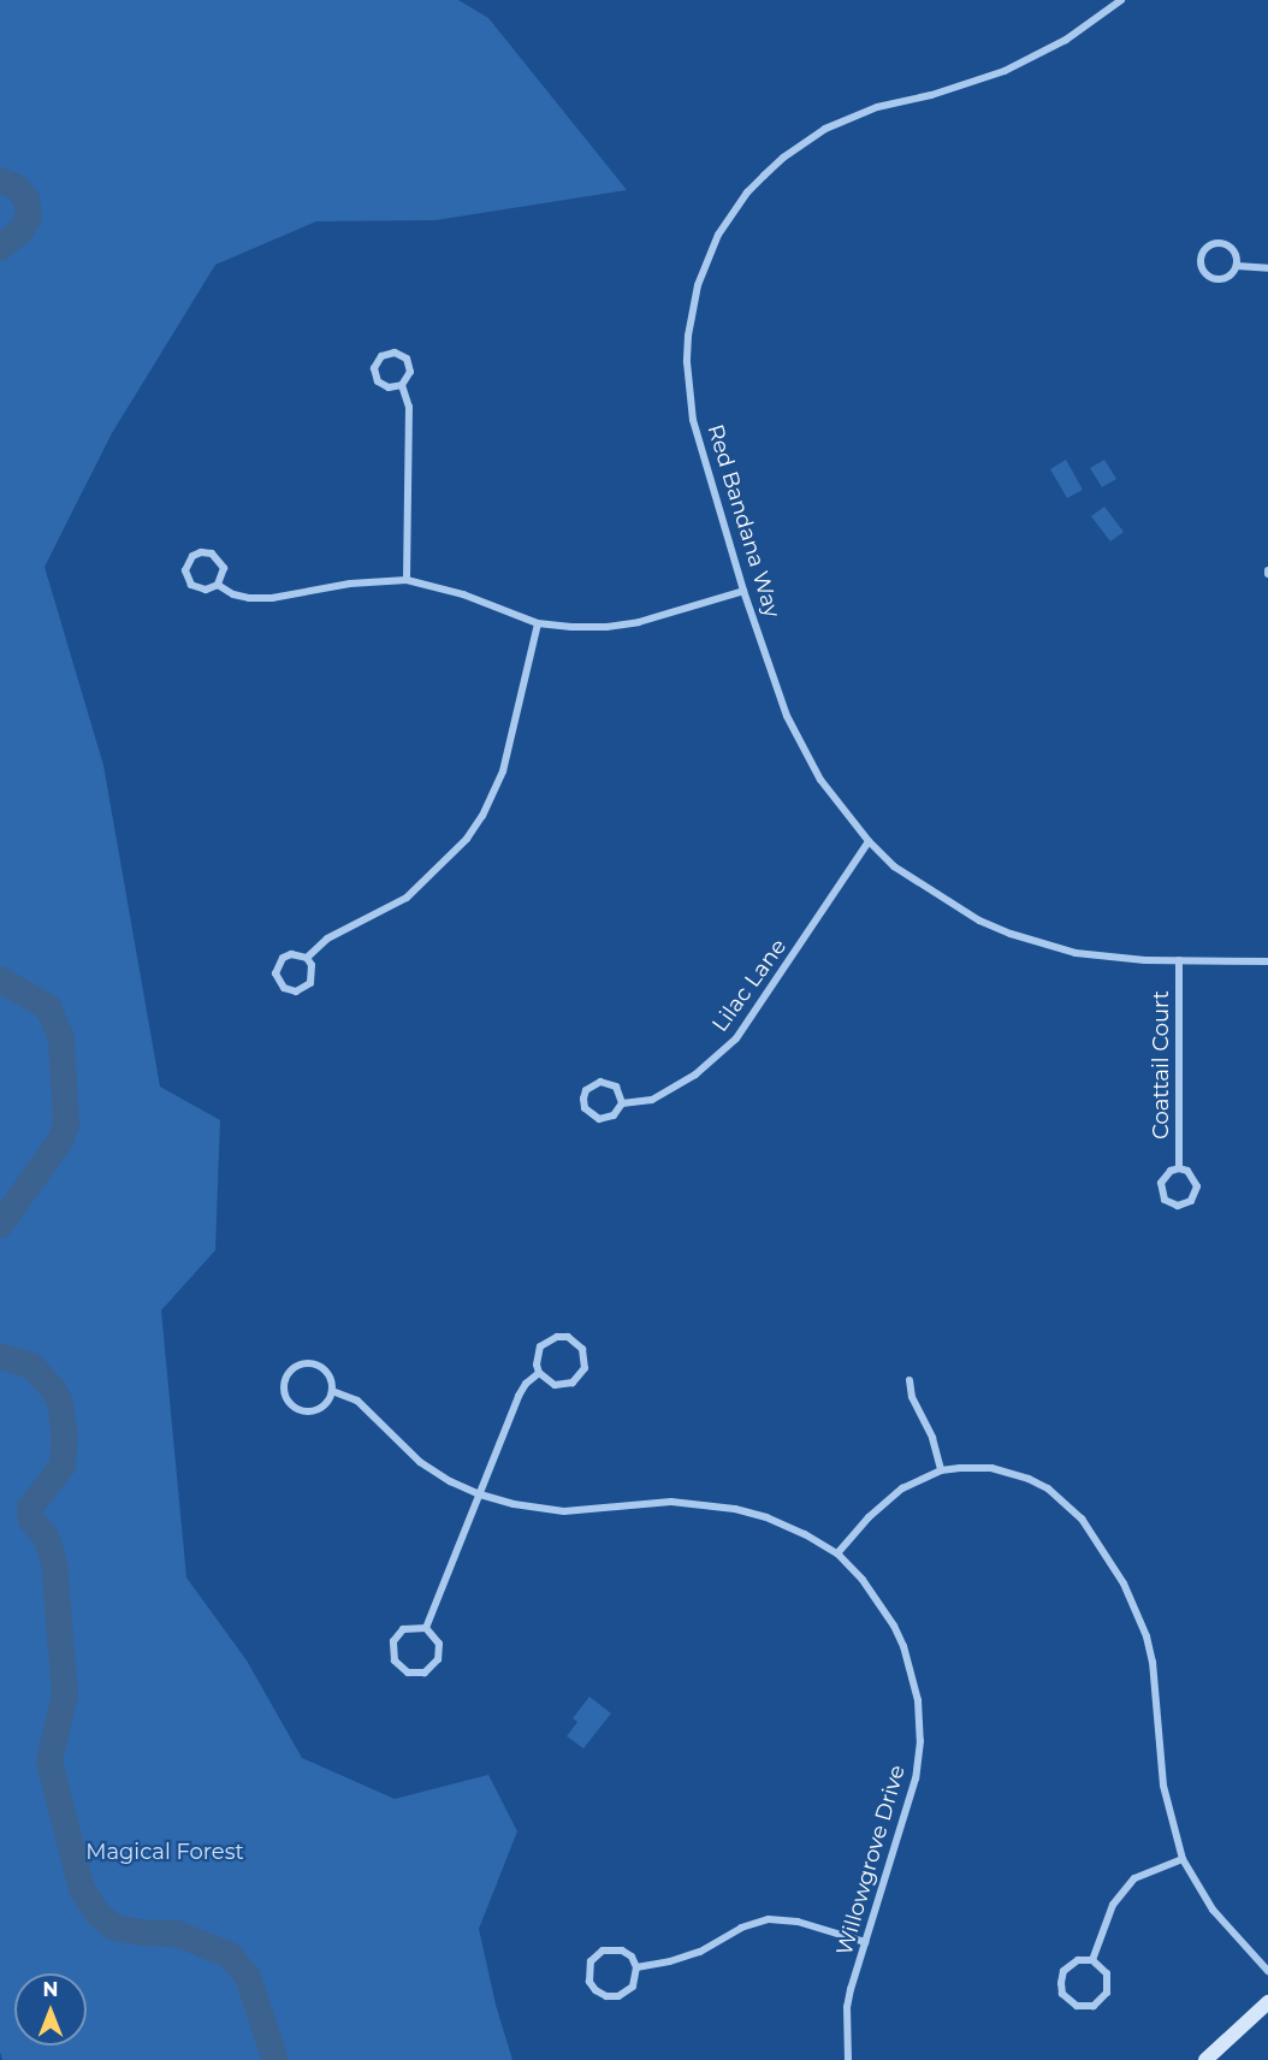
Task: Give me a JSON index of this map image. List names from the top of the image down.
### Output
{
  "streets": {
    "street": [
      "Red Bandana Way",
      "Lilac Lane",
      "Coattail Court",
      "Willowgrove Drive"
    ]
  },
  "crossings": [
    ["Red Bandana Way", "Lilac Lane"],
    ["Red Bandana Way", "Coattail Court"]
  ],
  "parks": ["Magical Forest"],
  "north": "top"
}
